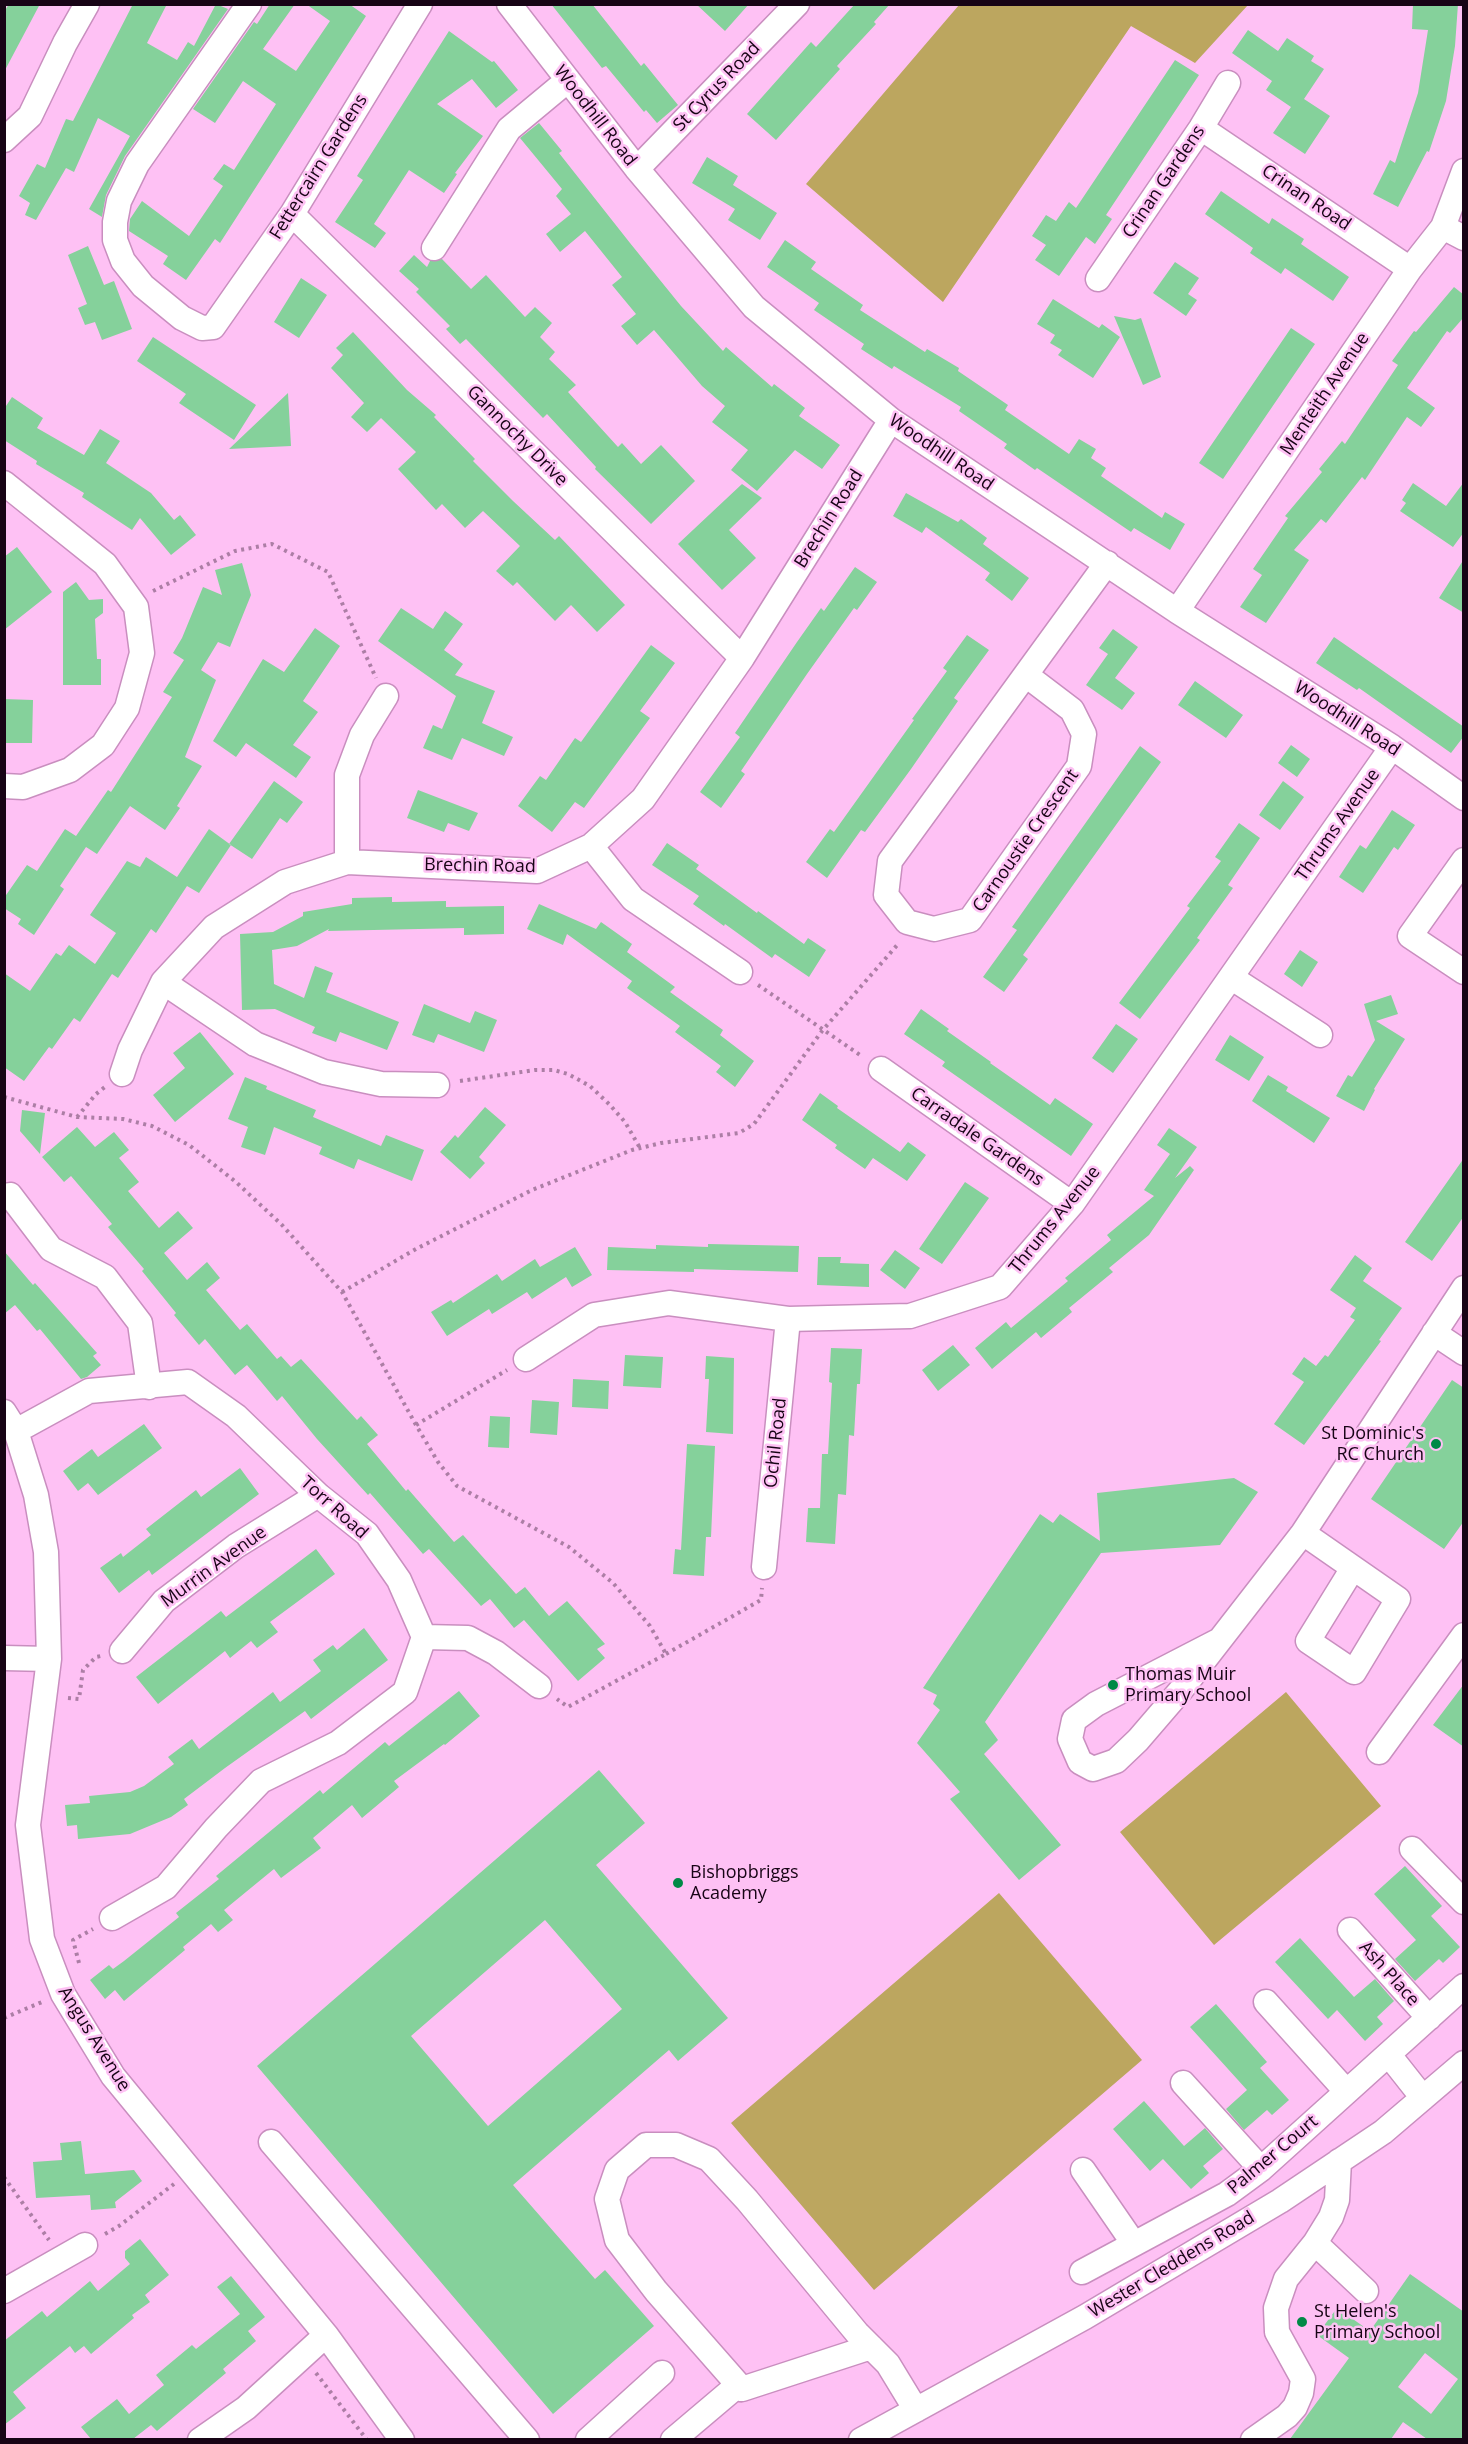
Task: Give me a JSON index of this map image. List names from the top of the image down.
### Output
{
  "streets": {
    "street": [
      "St Cyrus Road",
      "Woodhill Road",
      "Fettercairn Gardens",
      "Crinan Gardens",
      "Crinan Road",
      "Menteith Avenue",
      "Gannochy Drive",
      "Brechin Road",
      "Thrums Avenue",
      "Carnoustie Crescent",
      "Carradale Gardens",
      "Ochil Road",
      "Torr Road",
      "Murrin Avenue",
      "Ash Place",
      "Angus Avenue",
      "Palmer Court",
      "Wester Cleddens Road"
    ]
  },
  "crossings": [
    ["St Cyrus Road", "Woodhill Road"],
    ["Woodhill Road", "Menteith Avenue"],
    ["Woodhill Road", "Brechin Road"],
    ["Woodhill Road", "Thrums Avenue"],
    ["Fettercairn Gardens", "Gannochy Drive"],
    ["Crinan Gardens", "Crinan Road"],
    ["Crinan Road", "Menteith Avenue"],
    ["Gannochy Drive", "Brechin Road"],
    ["Thrums Avenue", "Carradale Gardens"],
    ["Thrums Avenue", "Ochil Road"],
    ["Torr Road", "Murrin Avenue"],
    ["Torr Road", "Angus Avenue"],
    ["Ash Place", "Palmer Court"]
  ],
  "places": [
    "St Dominic's RC Church",
    "Thomas Muir Primary School",
    "Bishopbriggs Academy",
    "St Helen's Primary School"
  ]
}
